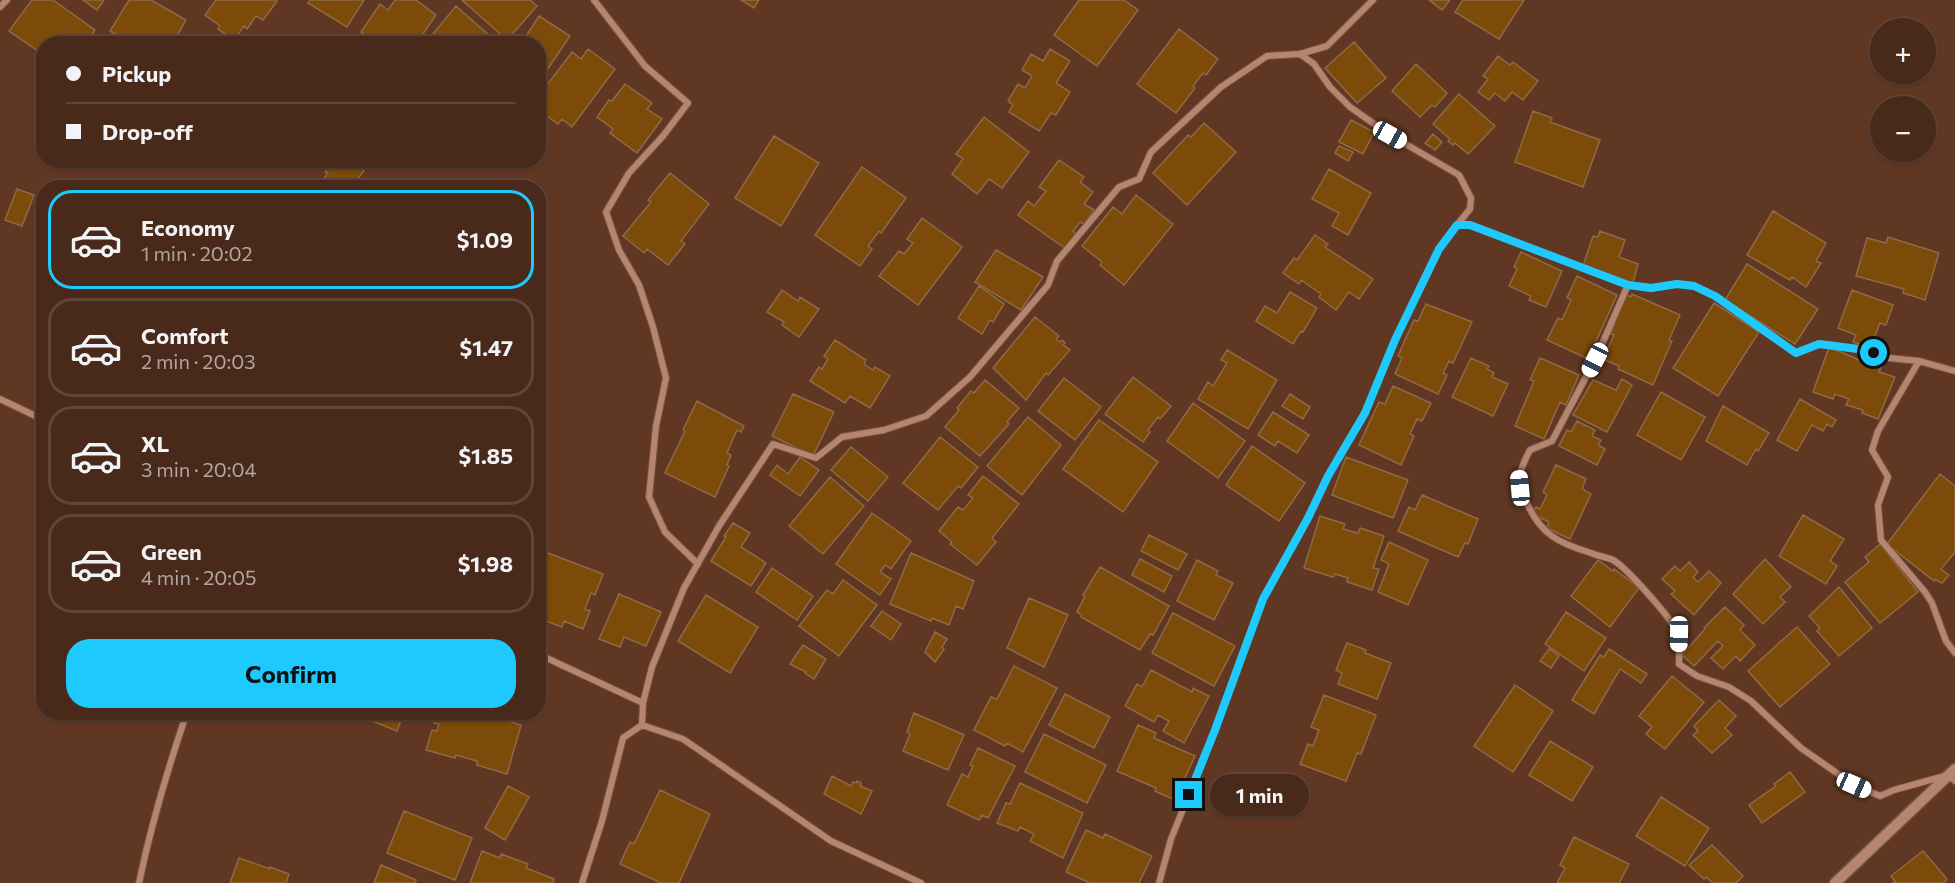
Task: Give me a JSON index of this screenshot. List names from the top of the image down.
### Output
{
  "page": {
    "map_buttons": ["+", "−"],
    "banner": ["Pickup", "Drop-off"],
    "list": [
      {
        "name": "Economy",
        "note": "1 min · 20:02",
        "value": "$1.09"
      },
      {
        "name": "Comfort",
        "note": "2 min · 20:03",
        "value": "$1.47"
      },
      {
        "name": "XL",
        "note": "3 min · 20:04",
        "value": "$1.85"
      },
      {
        "name": "Green",
        "note": "4 min · 20:05",
        "value": "$1.98"
      }
    ],
    "buttons": "Confirm",
    "bubble": "1 min"
  }
}
